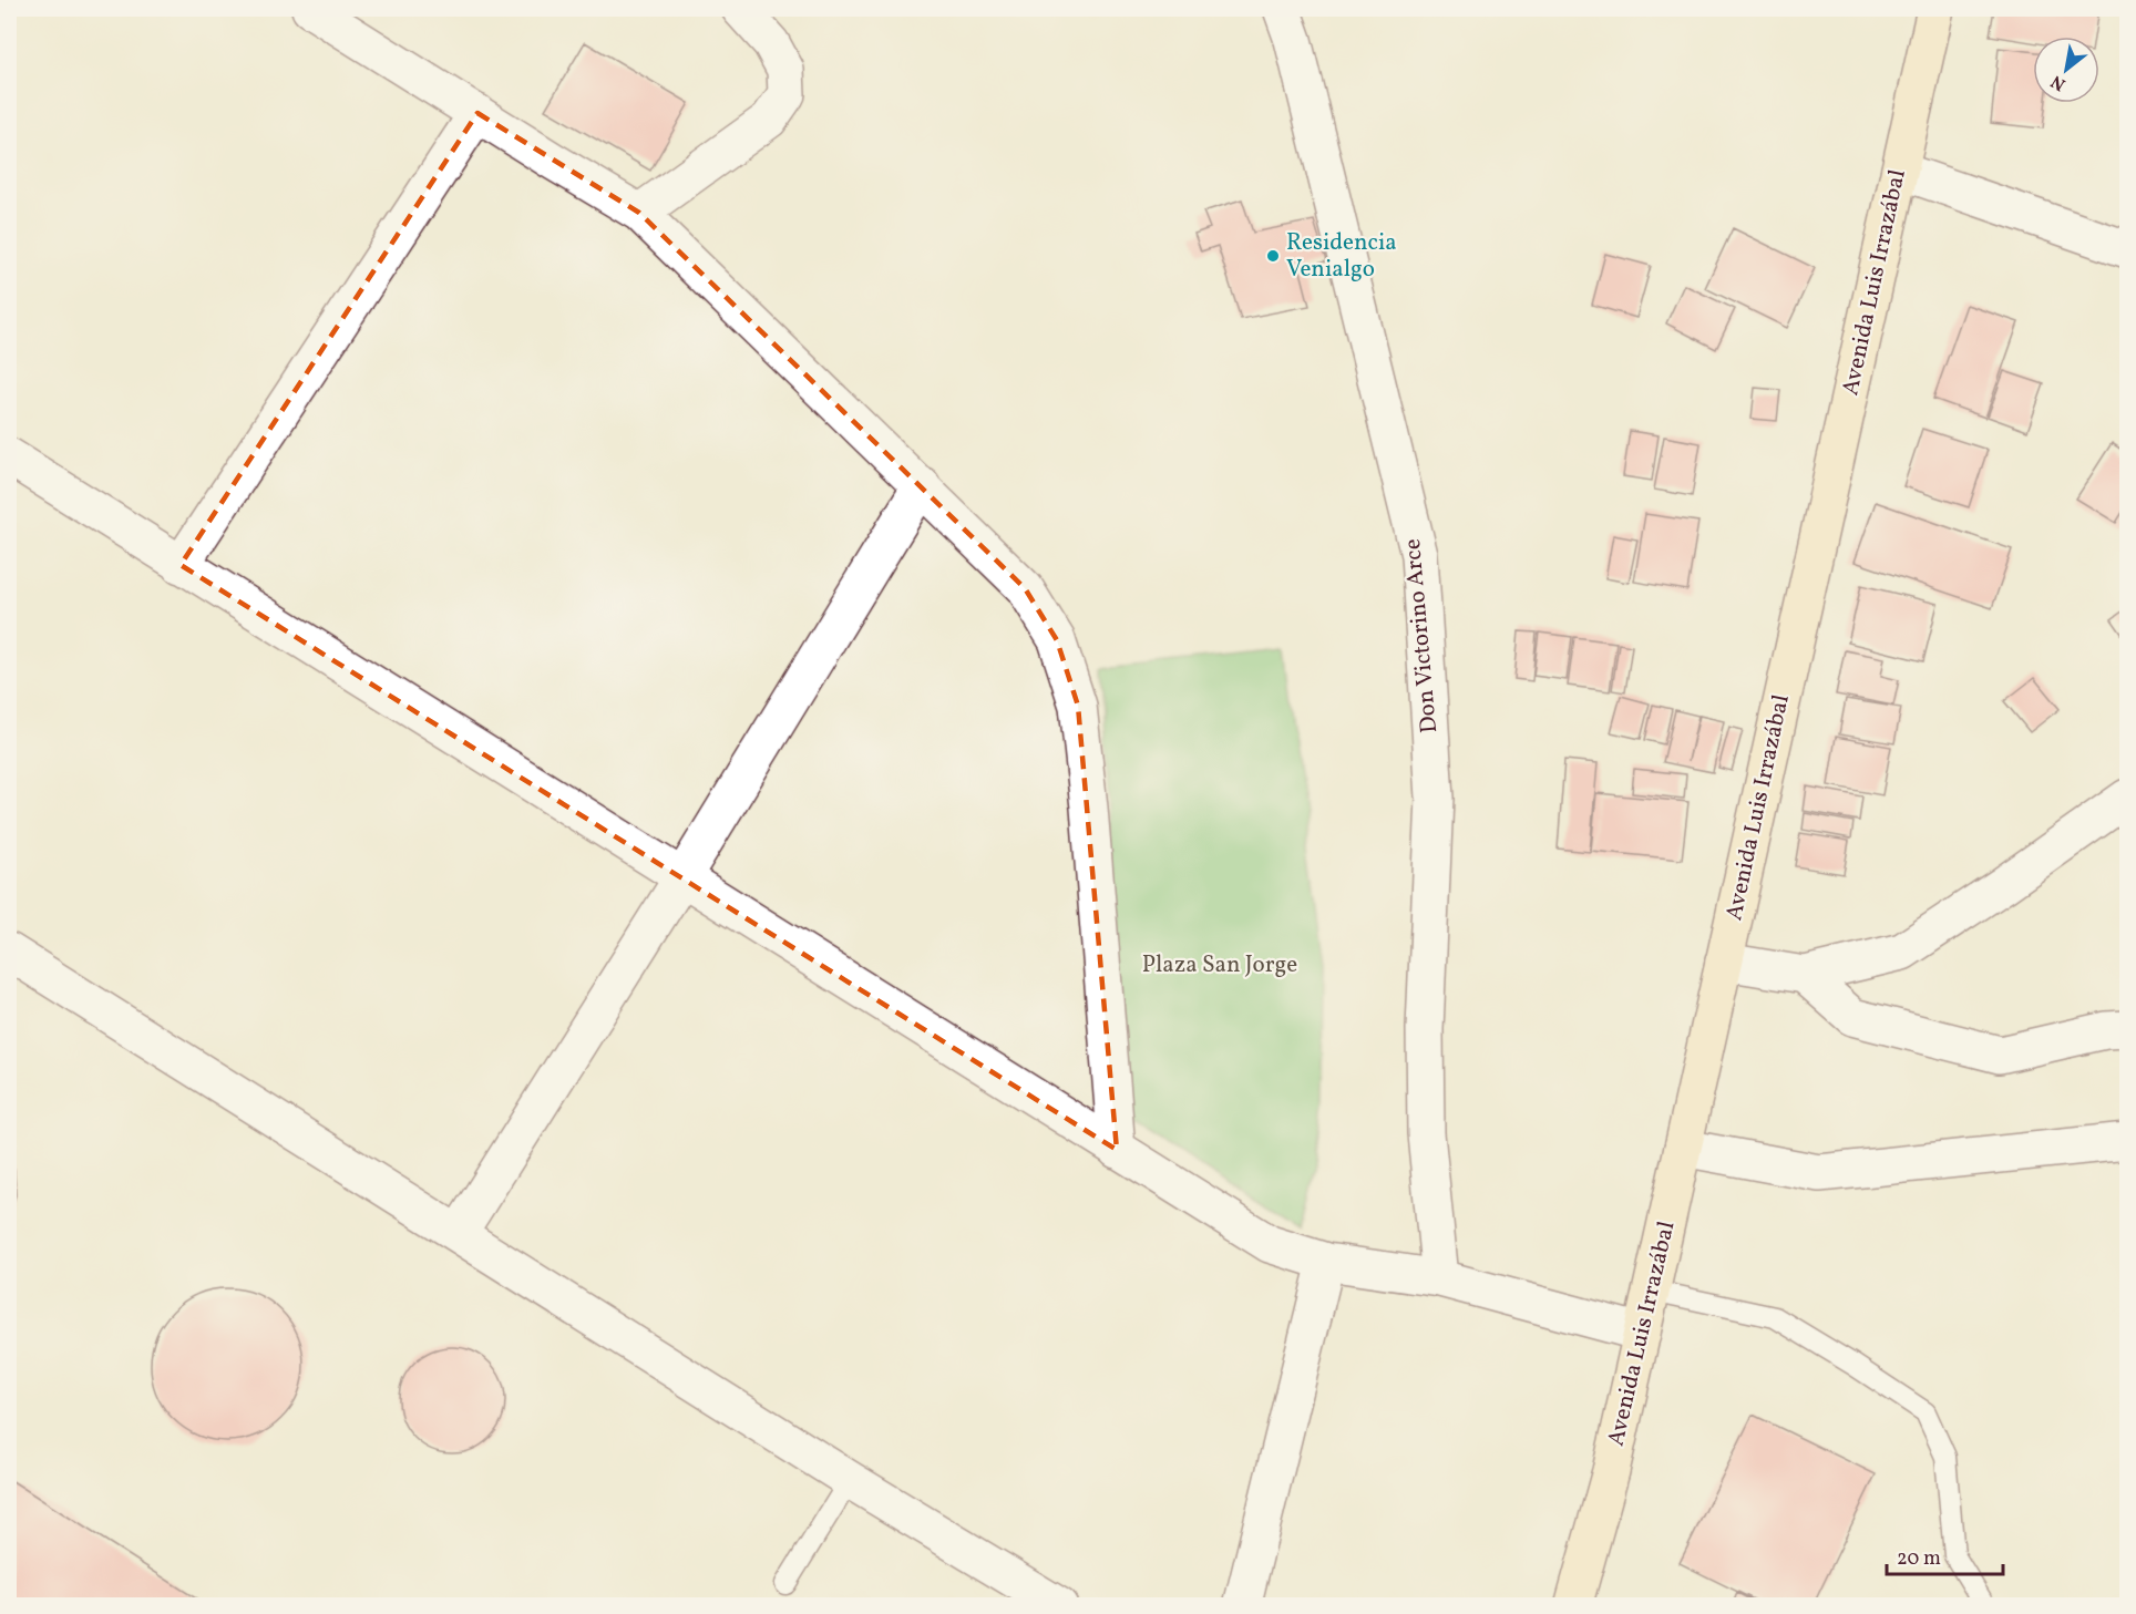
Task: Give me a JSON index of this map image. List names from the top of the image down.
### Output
{
  "streets": {
    "main road": ["Avenida Luis Irrazábal"],
    "street": ["Don Victorino Arce"]
  },
  "parks": ["Plaza San Jorge"],
  "places": ["Residencia Venialgo"],
  "scale_bar": "20 m",
  "north": "bottom left"
}
